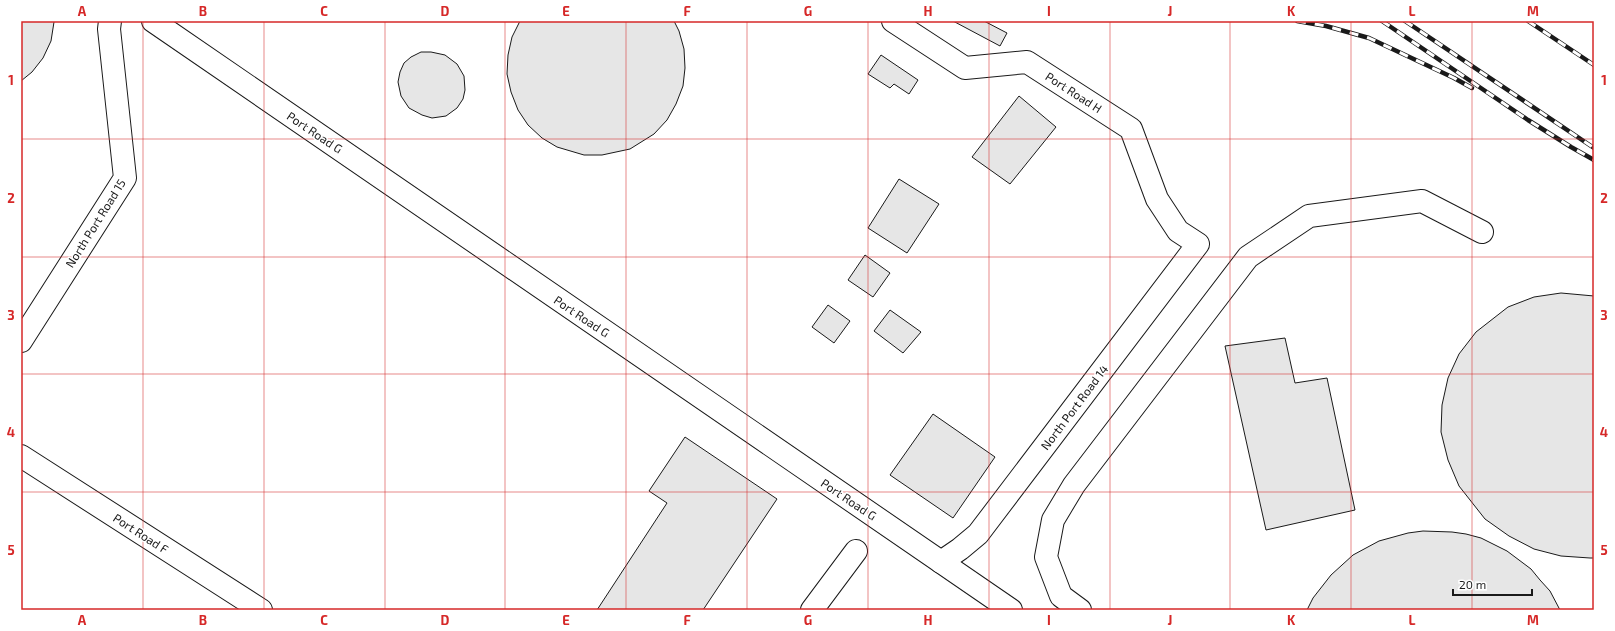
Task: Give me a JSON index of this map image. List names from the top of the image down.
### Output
{
  "streets": {
    "lane": [
      "Port Road H",
      "Port Road G",
      "North Port Road 15",
      "North Port Road 14",
      "Port Road F"
    ]
  },
  "crossings": [
    ["Port Road H", "North Port Road 14"],
    ["Port Road G", "North Port Road 14"]
  ],
  "scale_bar": "20 m",
  "grid": {
    "columns": [
      "A",
      "B",
      "C",
      "D",
      "E",
      "F",
      "G",
      "H",
      "I",
      "J",
      "K",
      "L",
      "M"
    ],
    "rows": [
      "1",
      "2",
      "3",
      "4",
      "5"
    ]
  }
}
